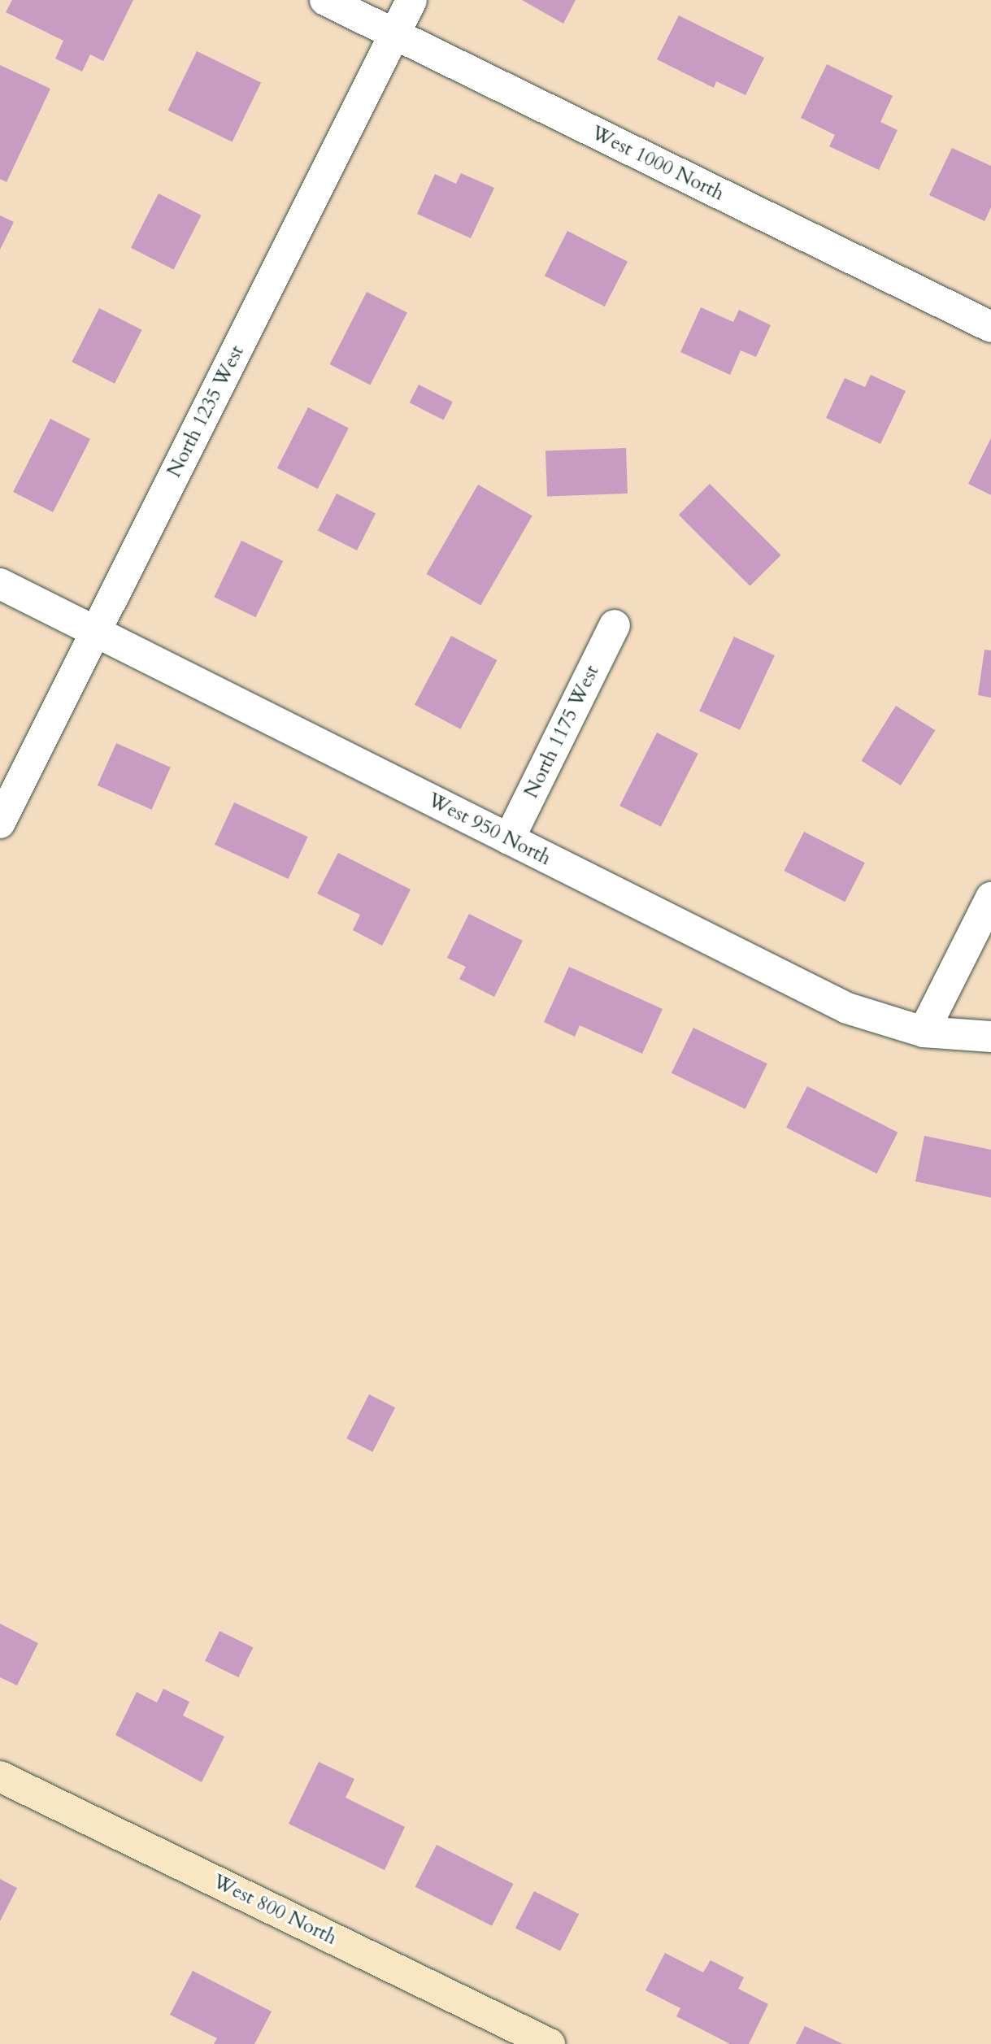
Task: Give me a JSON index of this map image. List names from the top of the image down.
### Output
{
  "streets": {
    "street": [
      "West 1000 North",
      "North 1235 West",
      "North 1175 West",
      "West 950 North",
      "West 800 North"
    ]
  },
  "crossings": [
    ["West 1000 North", "North 1235 West"],
    ["North 1235 West", "West 950 North"],
    ["North 1175 West", "West 950 North"]
  ]
}
